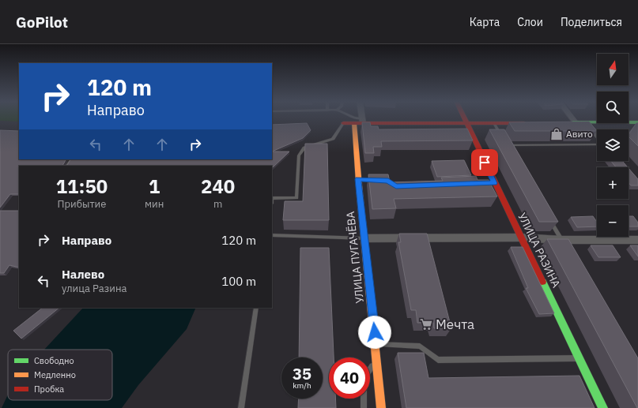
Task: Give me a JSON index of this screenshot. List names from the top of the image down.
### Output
{
  "streets": {
    "street": ["УЛИЦА РАЗИНА", "УЛИЦА ПУГАЧЁВА"]
  },
  "places": {
    "shop": ["Авито"],
    "supermarket": ["Мечта"]
  },
  "legend": ["Свободно", "Медленно", "Пробка"],
  "north": "top",
  "page": {
    "header": "GoPilot",
    "nav": ["Карта", "Слои", "Поделиться"],
    "map_buttons": ["+", "−"],
    "turn": ["120 m", "Направо"],
    "eta": [
      "11:50",
      "Прибытие",
      "1",
      "мин",
      "240",
      "m"
    ],
    "list": [
      {
        "name": "Направо",
        "value": "120 m"
      },
      {
        "name": "Налево",
        "note": "улица Разина",
        "value": "100 m"
      }
    ],
    "speed": "35 km/h",
    "limit": "40"
  }
}
